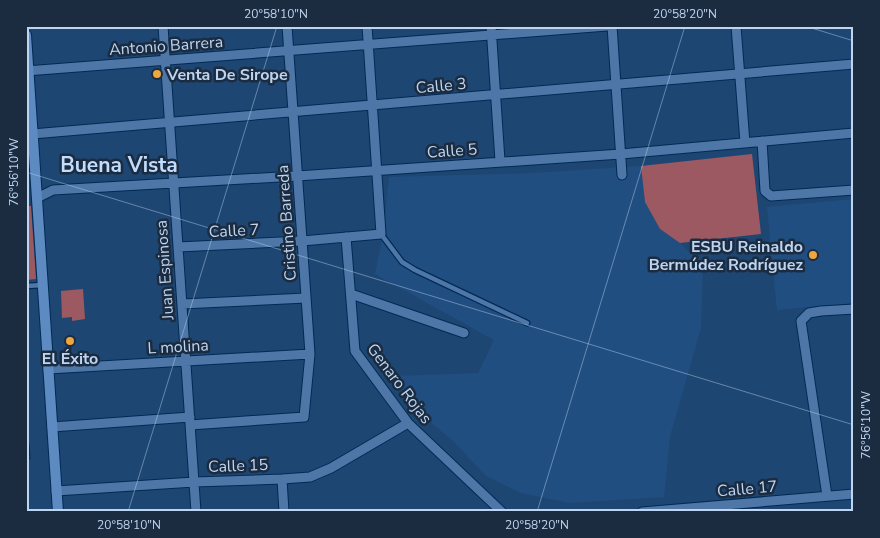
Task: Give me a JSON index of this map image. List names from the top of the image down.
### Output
{
  "streets": {
    "street": [
      "Antonio Barrera",
      "Calle 3",
      "Calle 5",
      "Cristino Barreda",
      "Calle 7",
      "Juan Espinosa",
      "L molina",
      "Genaro Rojas",
      "Calle 15",
      "Calle 17"
    ]
  },
  "crossings": [
    ["Antonio Barrera", "Cristino Barreda"],
    ["Antonio Barrera", "Juan Espinosa"],
    ["Calle 3", "Cristino Barreda"],
    ["Calle 3", "Juan Espinosa"],
    ["Calle 5", "Cristino Barreda"],
    ["Calle 5", "Juan Espinosa"],
    ["Cristino Barreda", "Calle 7"],
    ["Cristino Barreda", "Juan Espinosa"],
    ["Cristino Barreda", "L molina"],
    ["Calle 7", "Juan Espinosa"],
    ["Calle 7", "Genaro Rojas"],
    ["Juan Espinosa", "L molina"],
    ["Juan Espinosa", "Calle 15"],
    ["Genaro Rojas", "Calle 15"]
  ],
  "districts": ["Buena Vista"],
  "places": ["Venta De Sirope", "ESBU Reinaldo Bermúdez Rodríguez", "El Éxito"],
  "coordinates": ["20°58'10\"N", "20°58'20\"N", "76°56'10\"W"]
}
